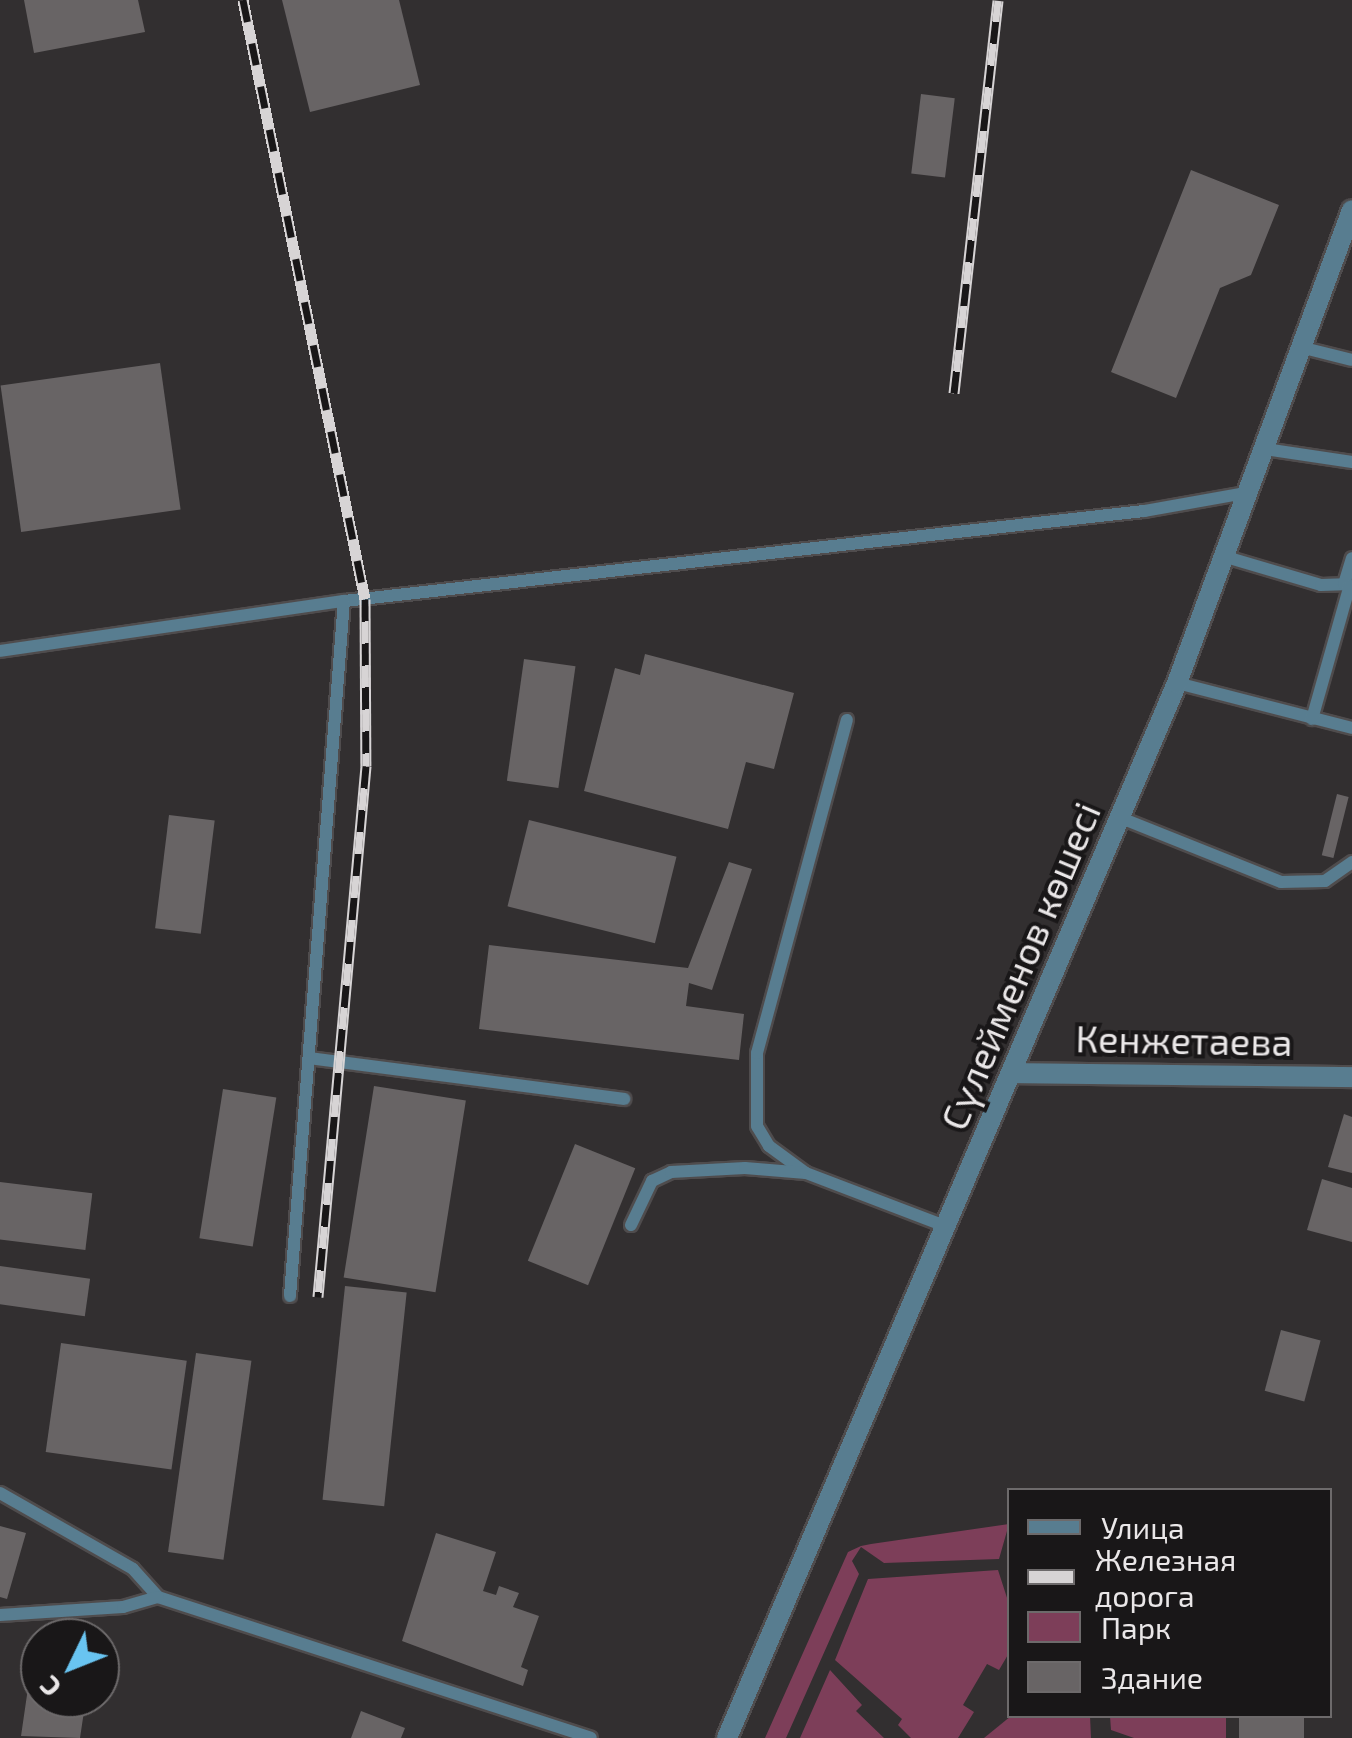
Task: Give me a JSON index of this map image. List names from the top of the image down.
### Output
{
  "streets": {
    "street": ["Сүлейменов көшесі", "Кенжетаева"]
  },
  "crossings": [
    ["Сүлейменов көшесі", "Кенжетаева"]
  ],
  "legend": [
    "Улица",
    "Железная дорога",
    "Парк",
    "Здание"
  ],
  "north": "bottom left"
}
